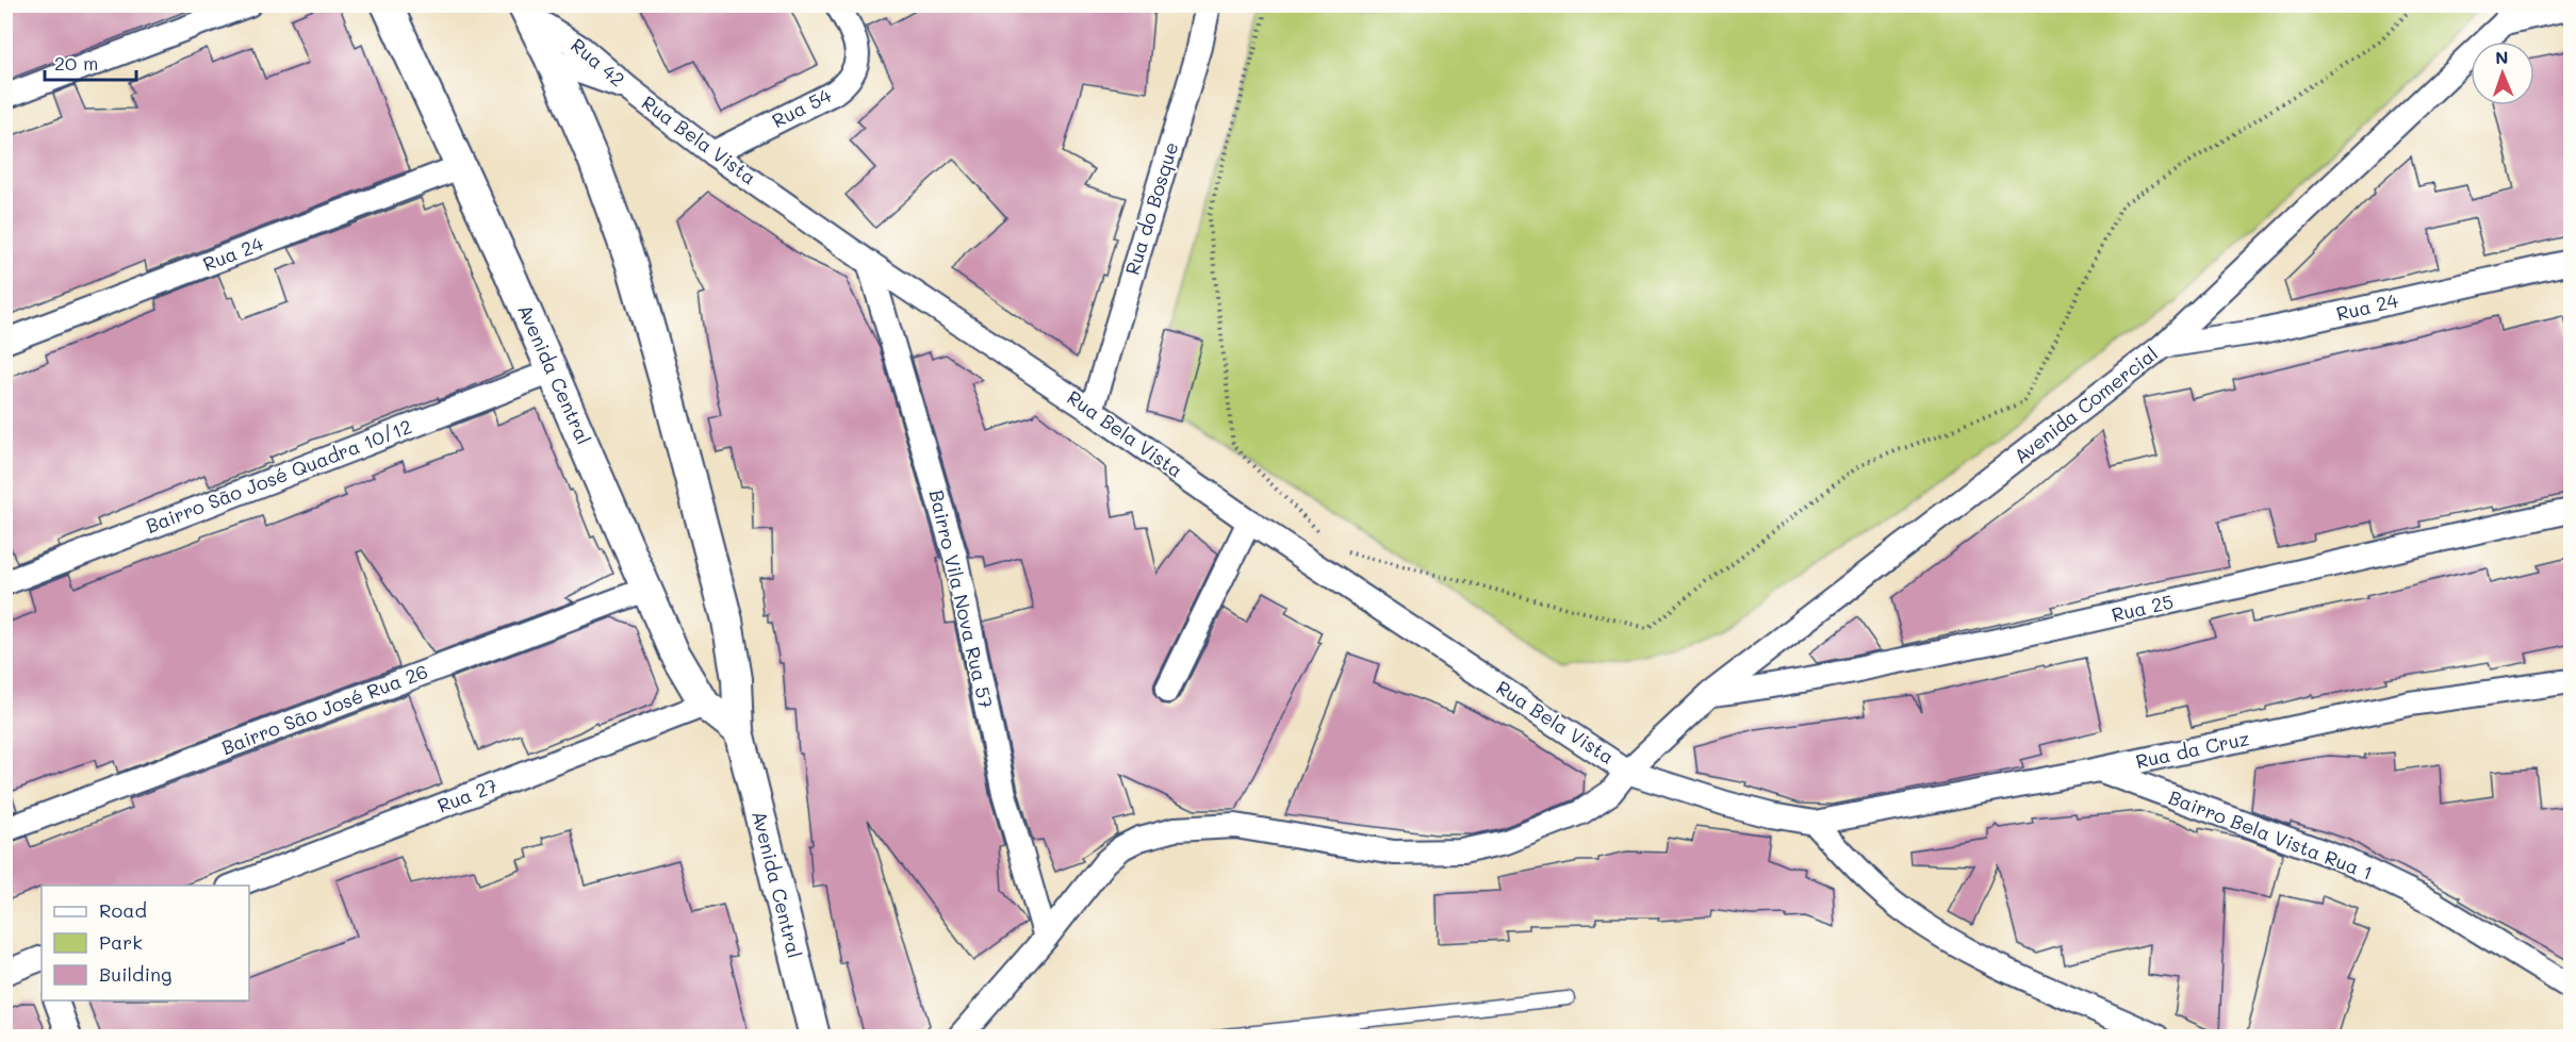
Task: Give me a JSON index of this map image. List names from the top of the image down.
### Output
{
  "streets": {
    "street": [
      "Rua 42",
      "Rua 54",
      "Rua Bela Vista",
      "Rua do Bosque",
      "Rua 24",
      "Avenida Central",
      "Avenida Comercial",
      "Bairro São José Quadra 10/12",
      "Bairro Vila Nova Rua 57",
      "Rua 25",
      "Bairro São José Rua 26",
      "Rua da Cruz",
      "Rua 27",
      "Bairro Bela Vista Rua 1"
    ]
  },
  "crossings": [
    ["Rua 42", "Rua Bela Vista"],
    ["Rua 42", "Avenida Central"],
    ["Rua 54", "Rua Bela Vista"],
    ["Rua Bela Vista", "Rua do Bosque"],
    ["Rua Bela Vista", "Avenida Comercial"],
    ["Rua Bela Vista", "Bairro Vila Nova Rua 57"],
    ["Rua Bela Vista", "Rua da Cruz"],
    ["Rua 24", "Avenida Central"],
    ["Rua 24", "Avenida Comercial"],
    ["Avenida Central", "Bairro São José Quadra 10/12"],
    ["Avenida Central", "Bairro São José Rua 26"],
    ["Avenida Central", "Rua 27"],
    ["Avenida Comercial", "Bairro Vila Nova Rua 57"],
    ["Avenida Comercial", "Rua 25"],
    ["Rua da Cruz", "Bairro Bela Vista Rua 1"]
  ],
  "legend": ["Road", "Park", "Building"],
  "scale_bar": "20 m",
  "north": "top"
}
